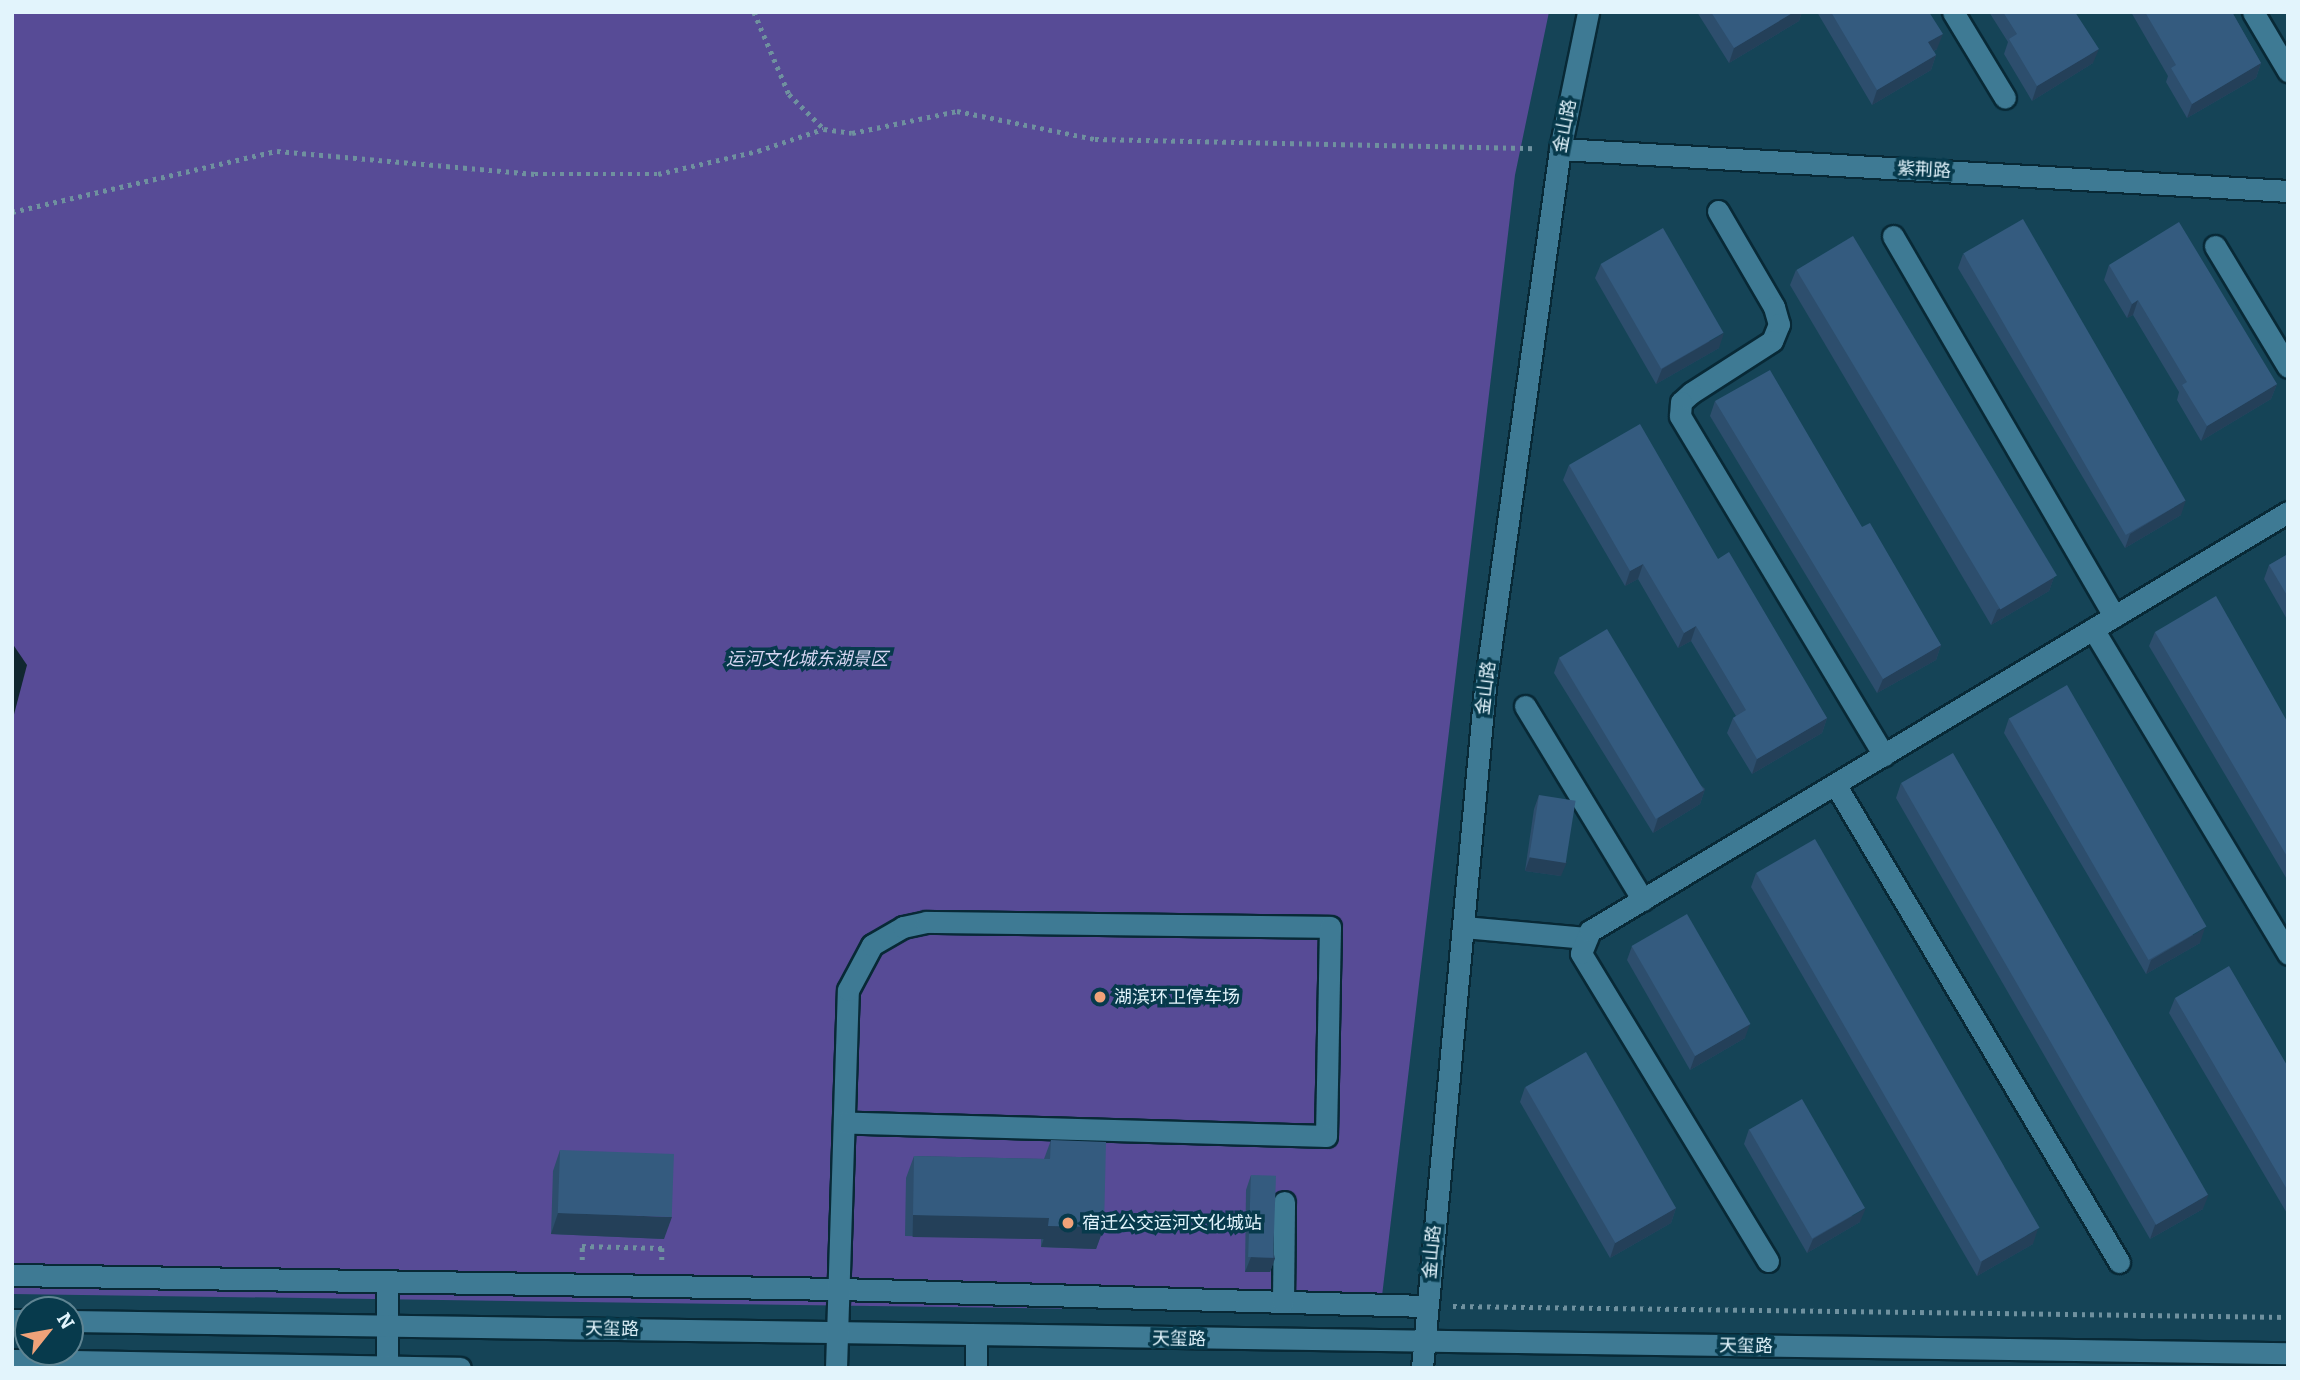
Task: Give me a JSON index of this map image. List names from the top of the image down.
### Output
{
  "streets": {
    "street": ["金山路", "紫荆路", "天玺路"]
  },
  "crossings": [
    ["金山路", "紫荆路"],
    ["金山路", "天玺路"]
  ],
  "parks": ["运河文化城东湖景区"],
  "places": ["湖滨环卫停车场", "宿迁公交运河文化城站"],
  "north": "top right"
}
